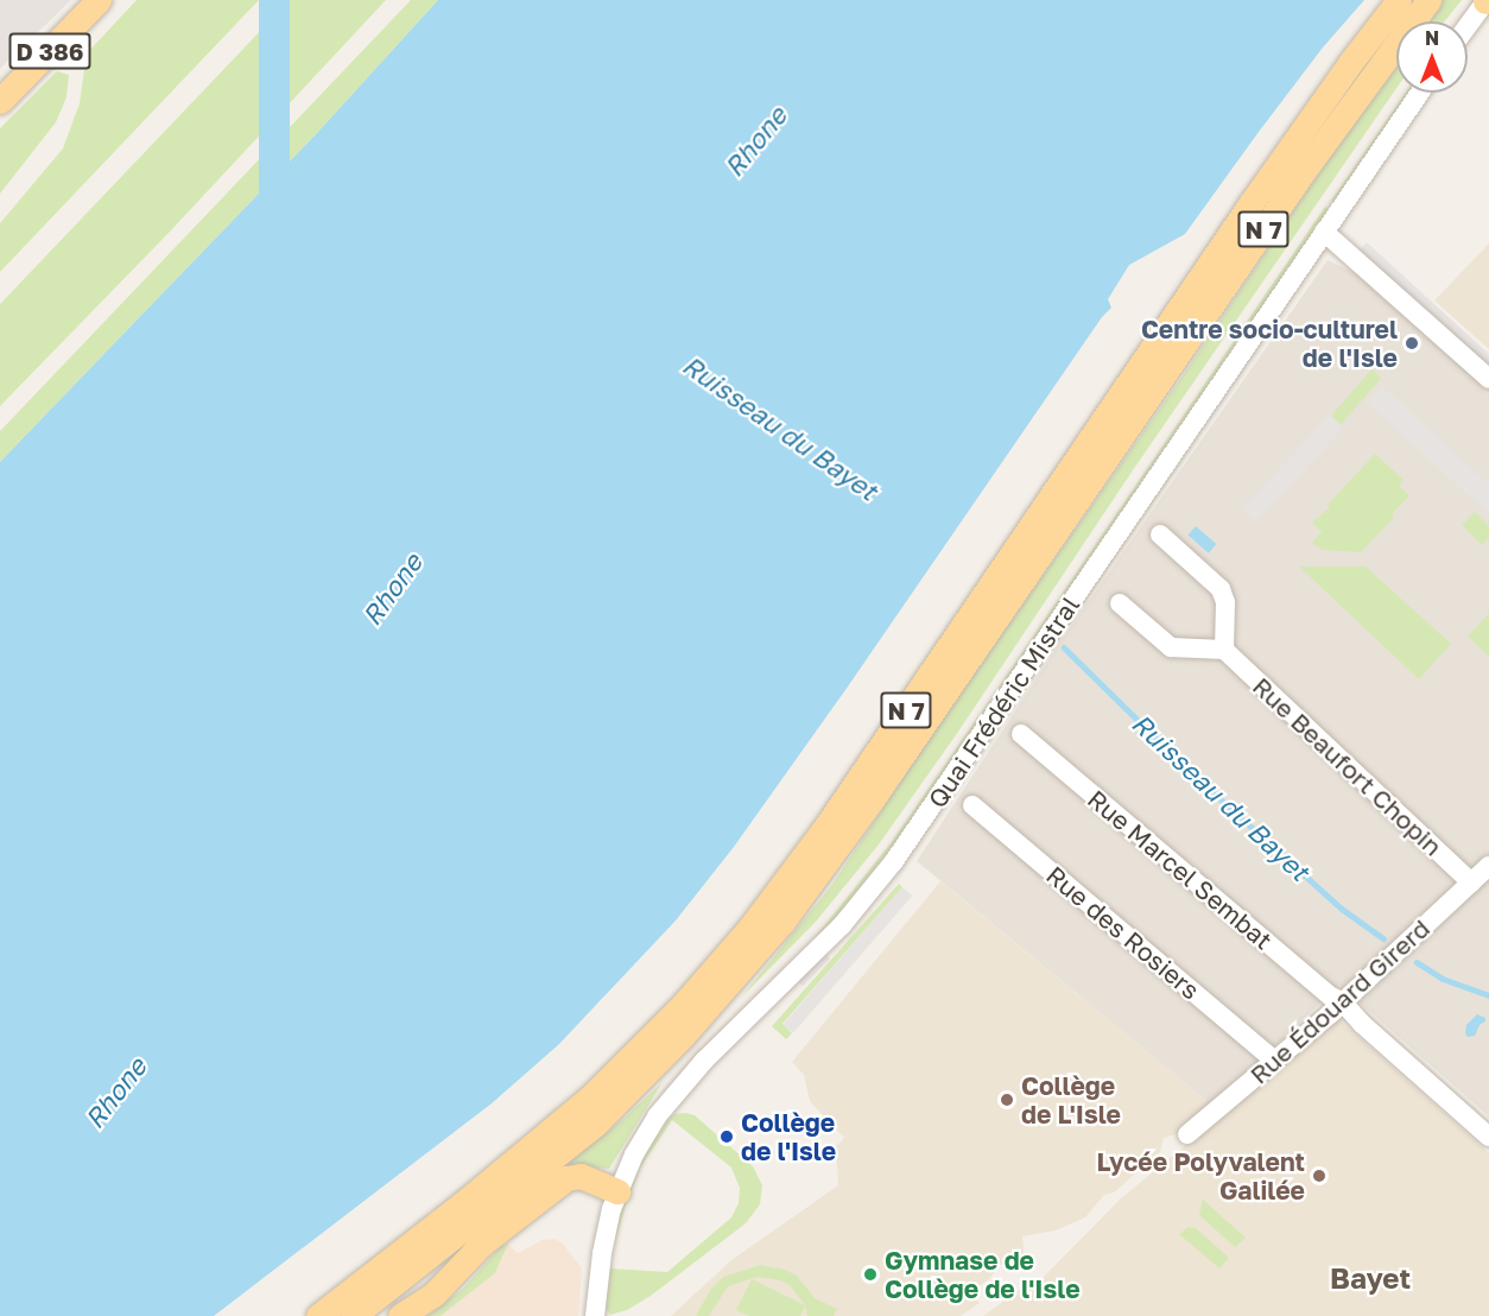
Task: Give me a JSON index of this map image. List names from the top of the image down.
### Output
{
  "streets": {
    "main road": ["D 386", "N 7"],
    "street": [
      "Quai Frédéric Mistral",
      "Rue Beaufort Chopin",
      "Rue Marcel Sembat",
      "Rue des Rosiers",
      "Rue Édouard Girerd"
    ]
  },
  "crossings": [
    ["Rue Beaufort Chopin", "Rue Édouard Girerd"],
    ["Rue Marcel Sembat", "Rue Édouard Girerd"],
    ["Rue des Rosiers", "Rue Édouard Girerd"]
  ],
  "districts": ["Bayet"],
  "water": ["Rhone", "Ruisseau du Bayet"],
  "places": [
    "Centre socio-culturel de l'Isle",
    "Collège de L'Isle",
    "Collège de l'Isle",
    "Lycée Polyvalent Galilée",
    "Gymnase de Collège de l'Isle"
  ],
  "north": "top"
}
